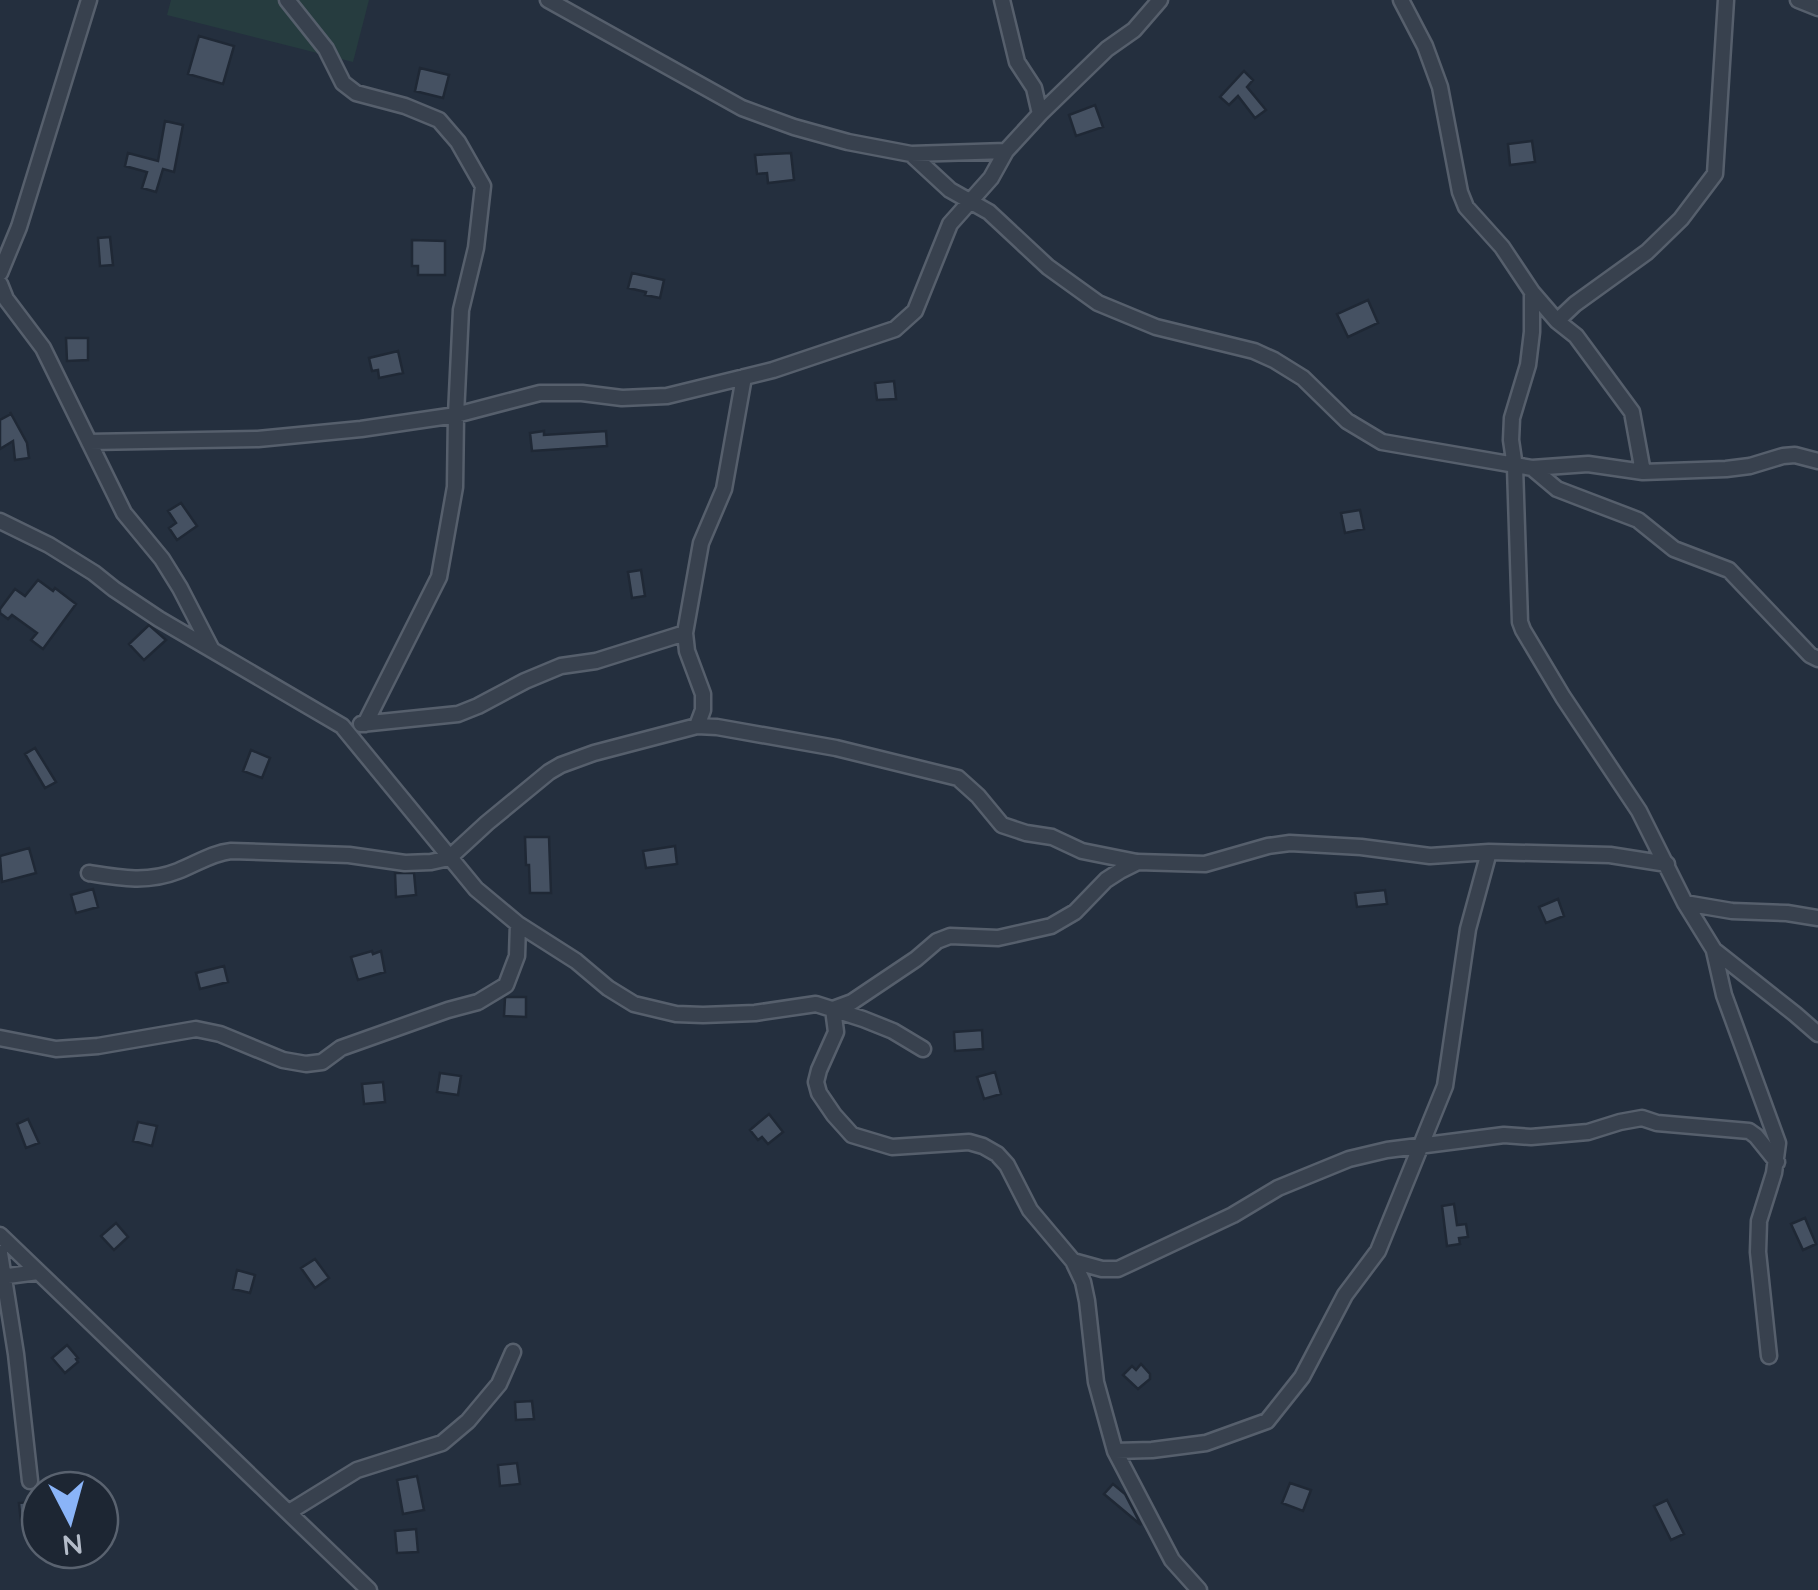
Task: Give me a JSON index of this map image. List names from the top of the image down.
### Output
{
  "north": "bottom"
}
